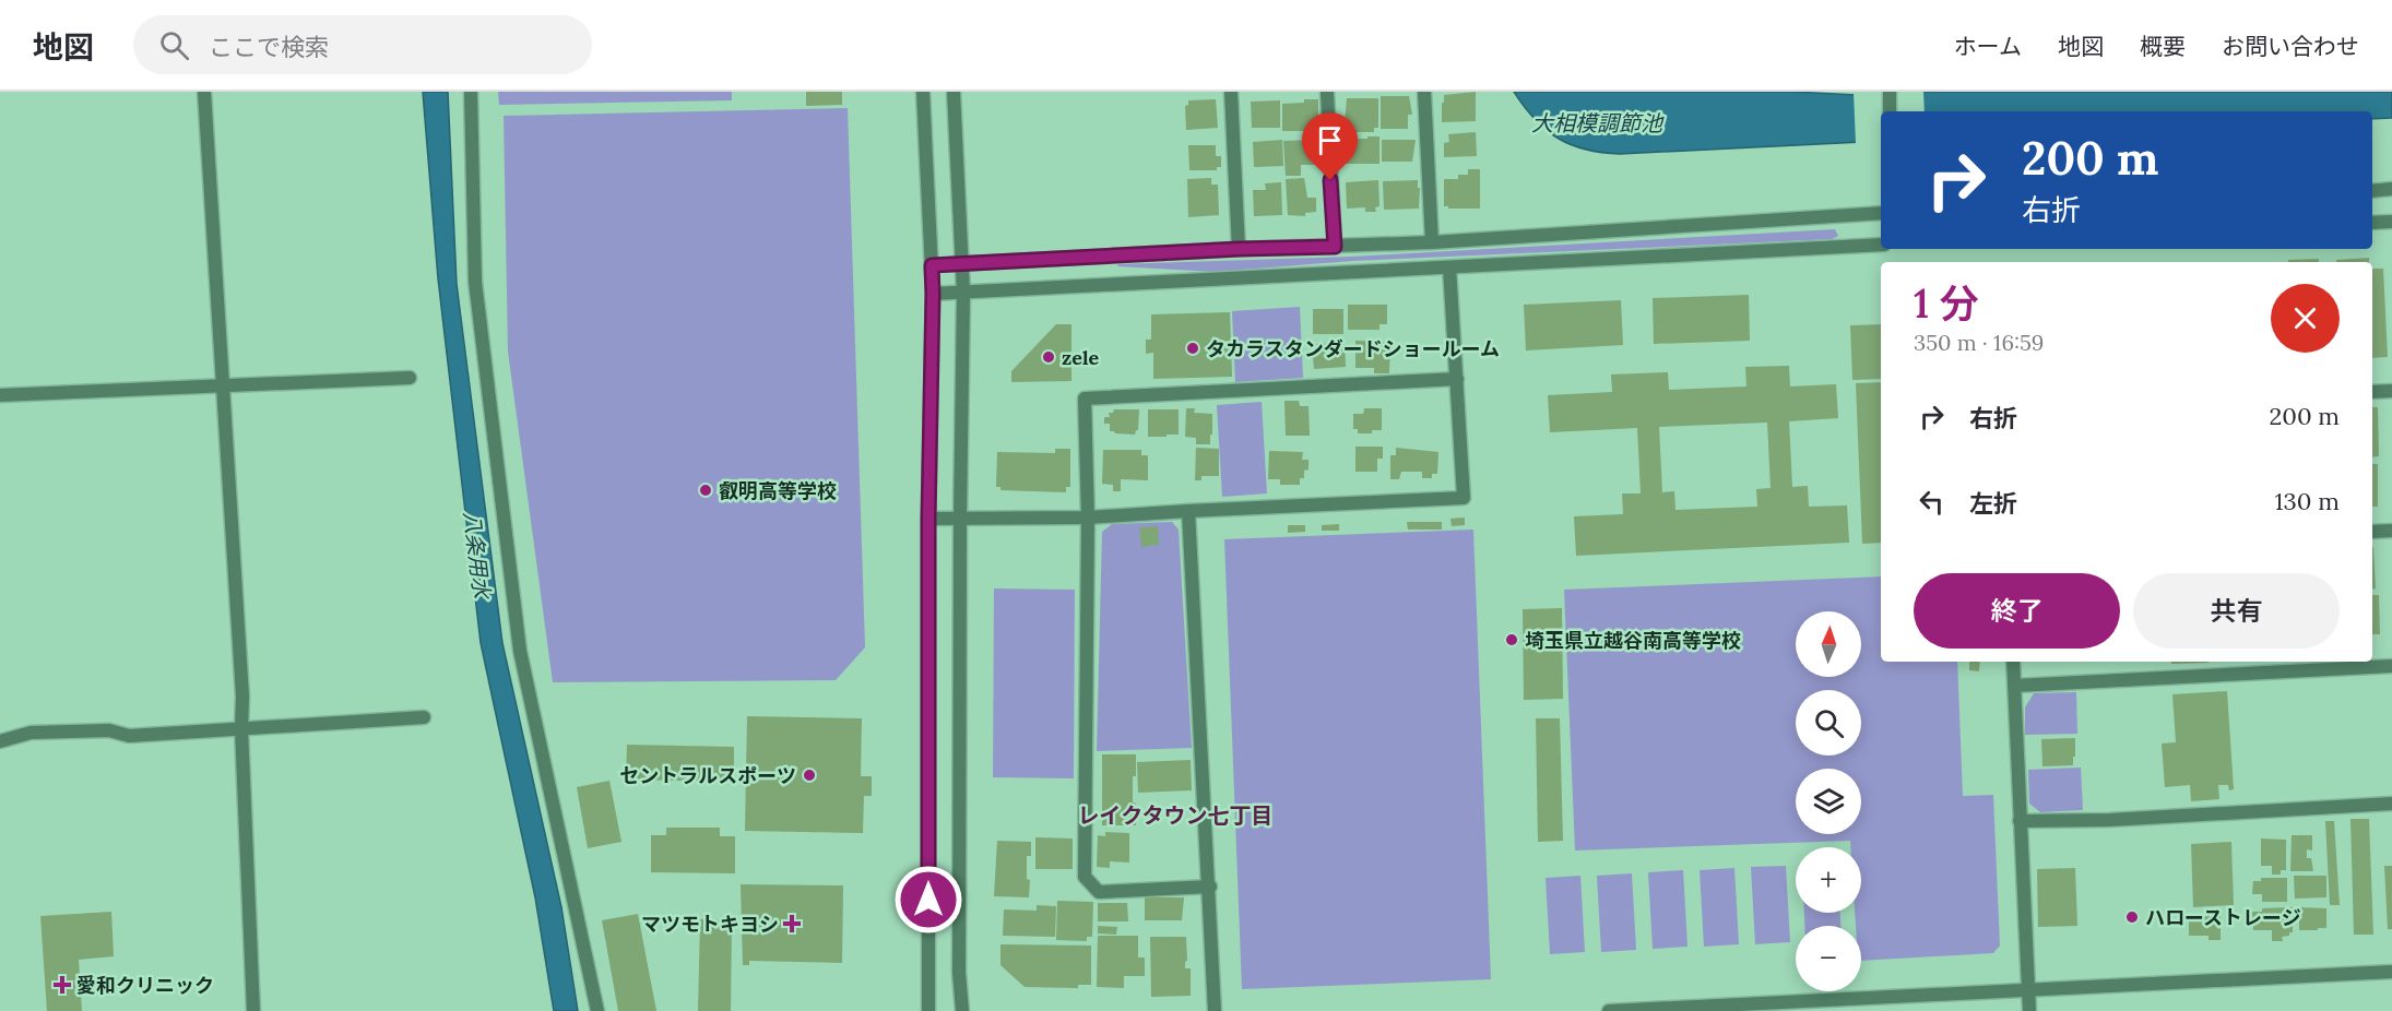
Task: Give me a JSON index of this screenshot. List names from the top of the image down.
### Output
{
  "districts": ["レイクタウン七丁目"],
  "water": ["大相模調節池", "八条用水"],
  "places": {
    "other": [
      "タカラスタンダードショールーム",
      "zele",
      "叡明高等学校",
      "埼玉県立越谷南高等学校",
      "セントラルスポーツ",
      "ハローストレージ"
    ],
    "health": ["マツモトキヨシ", "愛和クリニック"]
  },
  "north": "top",
  "page": {
    "header": "地図",
    "search": "ここで検索",
    "nav": [
      "ホーム",
      "地図",
      "概要",
      "お問い合わせ"
    ],
    "turn": ["200 m", "右折"],
    "heading": ["1 分", "350 m · 16:59"],
    "list": [
      {
        "name": "右折",
        "value": "200 m"
      },
      {
        "name": "左折",
        "value": "130 m"
      }
    ],
    "buttons": ["終了", "共有"],
    "map_buttons": ["+", "−"]
  }
}
